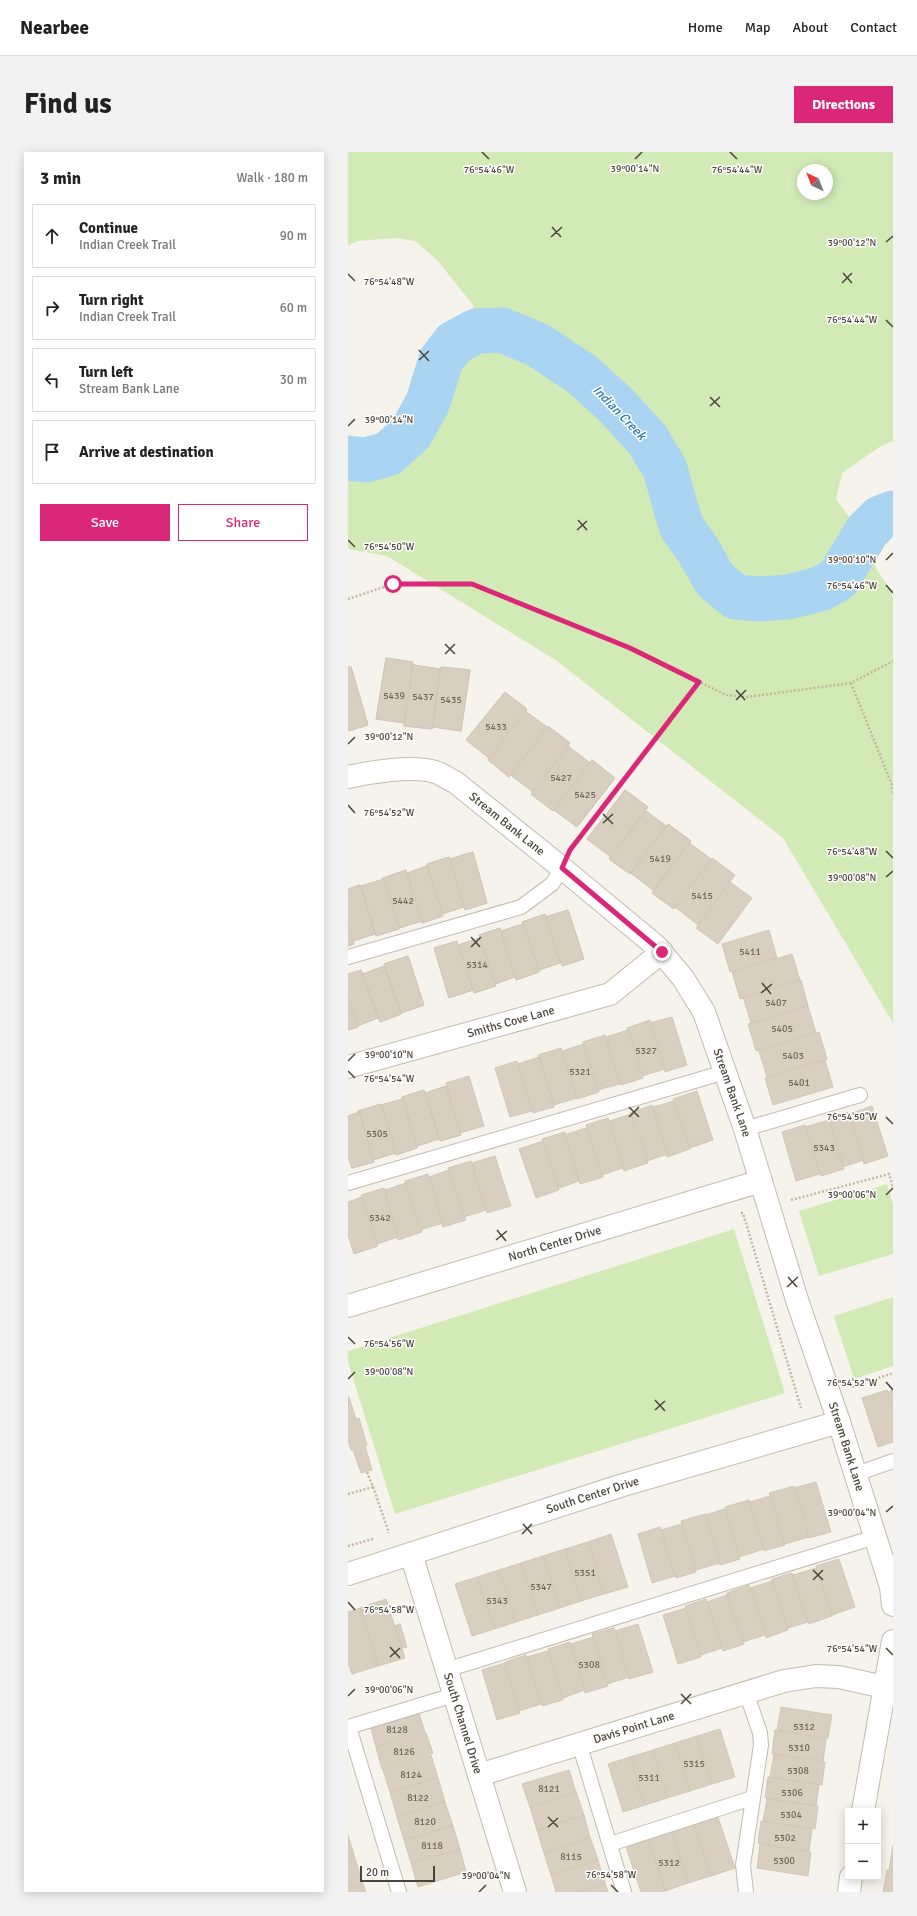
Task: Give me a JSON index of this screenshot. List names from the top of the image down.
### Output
{
  "streets": {
    "street": [
      "Stream Bank Lane",
      "Smiths Cove Lane",
      "North Center Drive",
      "South Center Drive",
      "South Channel Drive",
      "Davis Point Lane"
    ]
  },
  "crossings": [
    ["Stream Bank Lane", "Smiths Cove Lane"],
    ["Stream Bank Lane", "North Center Drive"],
    ["Stream Bank Lane", "South Center Drive"],
    ["South Center Drive", "South Channel Drive"],
    ["South Channel Drive", "Davis Point Lane"]
  ],
  "water": ["Indian Creek"],
  "house_numbers": [
    "5439",
    "5437",
    "5435",
    "5433",
    "5427",
    "5425",
    "5419",
    "5415",
    "5442",
    "5411",
    "5314",
    "5407",
    "5405",
    "5327",
    "5403",
    "5321",
    "5401",
    "5305",
    "5343",
    "5342",
    "5351",
    "5347",
    "5343",
    "5308",
    "5312",
    "8128",
    "5310",
    "8126",
    "5315",
    "5308",
    "8124",
    "5311",
    "8121",
    "5306",
    "8122",
    "5304",
    "8120",
    "5302",
    "8118",
    "8115",
    "5300",
    "5312"
  ],
  "scale_bar": "20 m",
  "north": "top left",
  "page": {
    "header": "Nearbee",
    "nav": [
      "Home",
      "Map",
      "About",
      "Contact"
    ],
    "buttons": [
      "Directions",
      ["Save", "Share"]
    ],
    "title": "Find us",
    "heading": ["3 min", "Walk · 180 m"],
    "list": [
      ["Continue", "Indian Creek Trail", "90 m"],
      ["Turn right", "Indian Creek Trail", "60 m"],
      ["Turn left", "Stream Bank Lane", "30 m"],
      "Arrive at destination"
    ],
    "map_buttons": ["+", "−"],
    "scale": "20 m"
  },
  "coordinates": [
    "39°00'14\"N",
    "76°54'46\"W",
    "76°54'44\"W",
    "39°00'12\"N",
    "76°54'48\"W",
    "76°54'50\"W",
    "39°00'10\"N",
    "76°54'52\"W",
    "39°00'08\"N",
    "76°54'54\"W",
    "39°00'06\"N",
    "76°54'56\"W",
    "39°00'04\"N",
    "76°54'58\"W"
  ]
}
